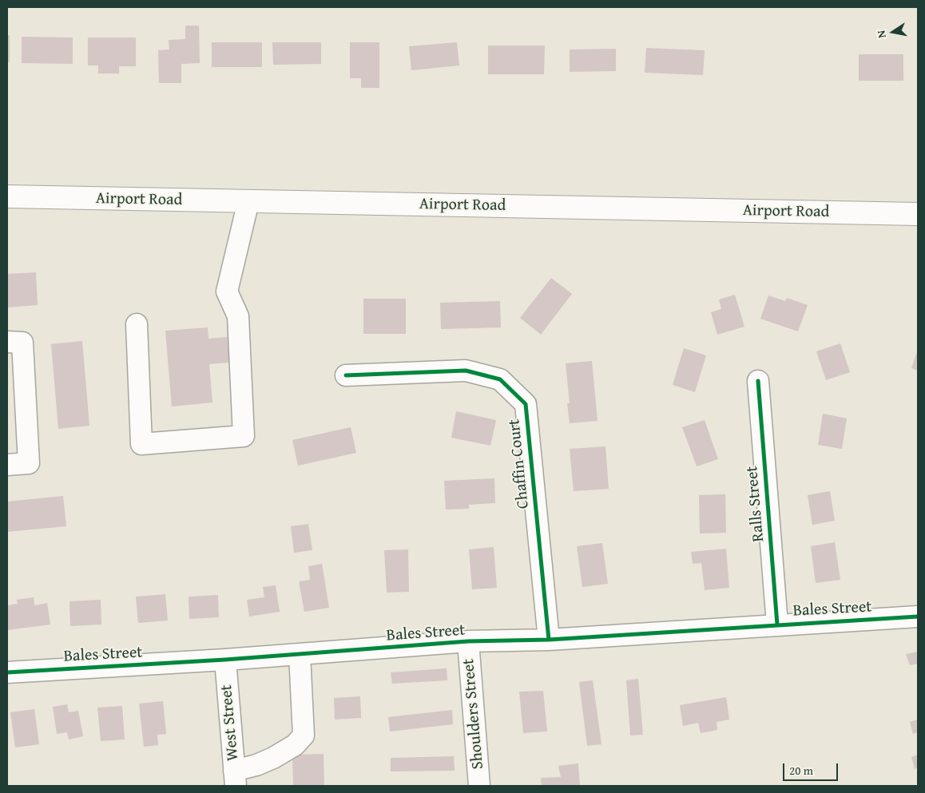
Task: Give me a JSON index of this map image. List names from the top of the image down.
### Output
{
  "streets": {
    "highway": ["Airport Road"],
    "street": [
      "Chaffin Court",
      "Ralls Street",
      "Bales Street",
      "Shoulders Street",
      "West Street"
    ]
  },
  "crossings": [
    ["Chaffin Court", "Bales Street"],
    ["Ralls Street", "Bales Street"],
    ["Bales Street", "Shoulders Street"],
    ["Bales Street", "West Street"]
  ],
  "scale_bar": "20 m",
  "north": "left"
}
